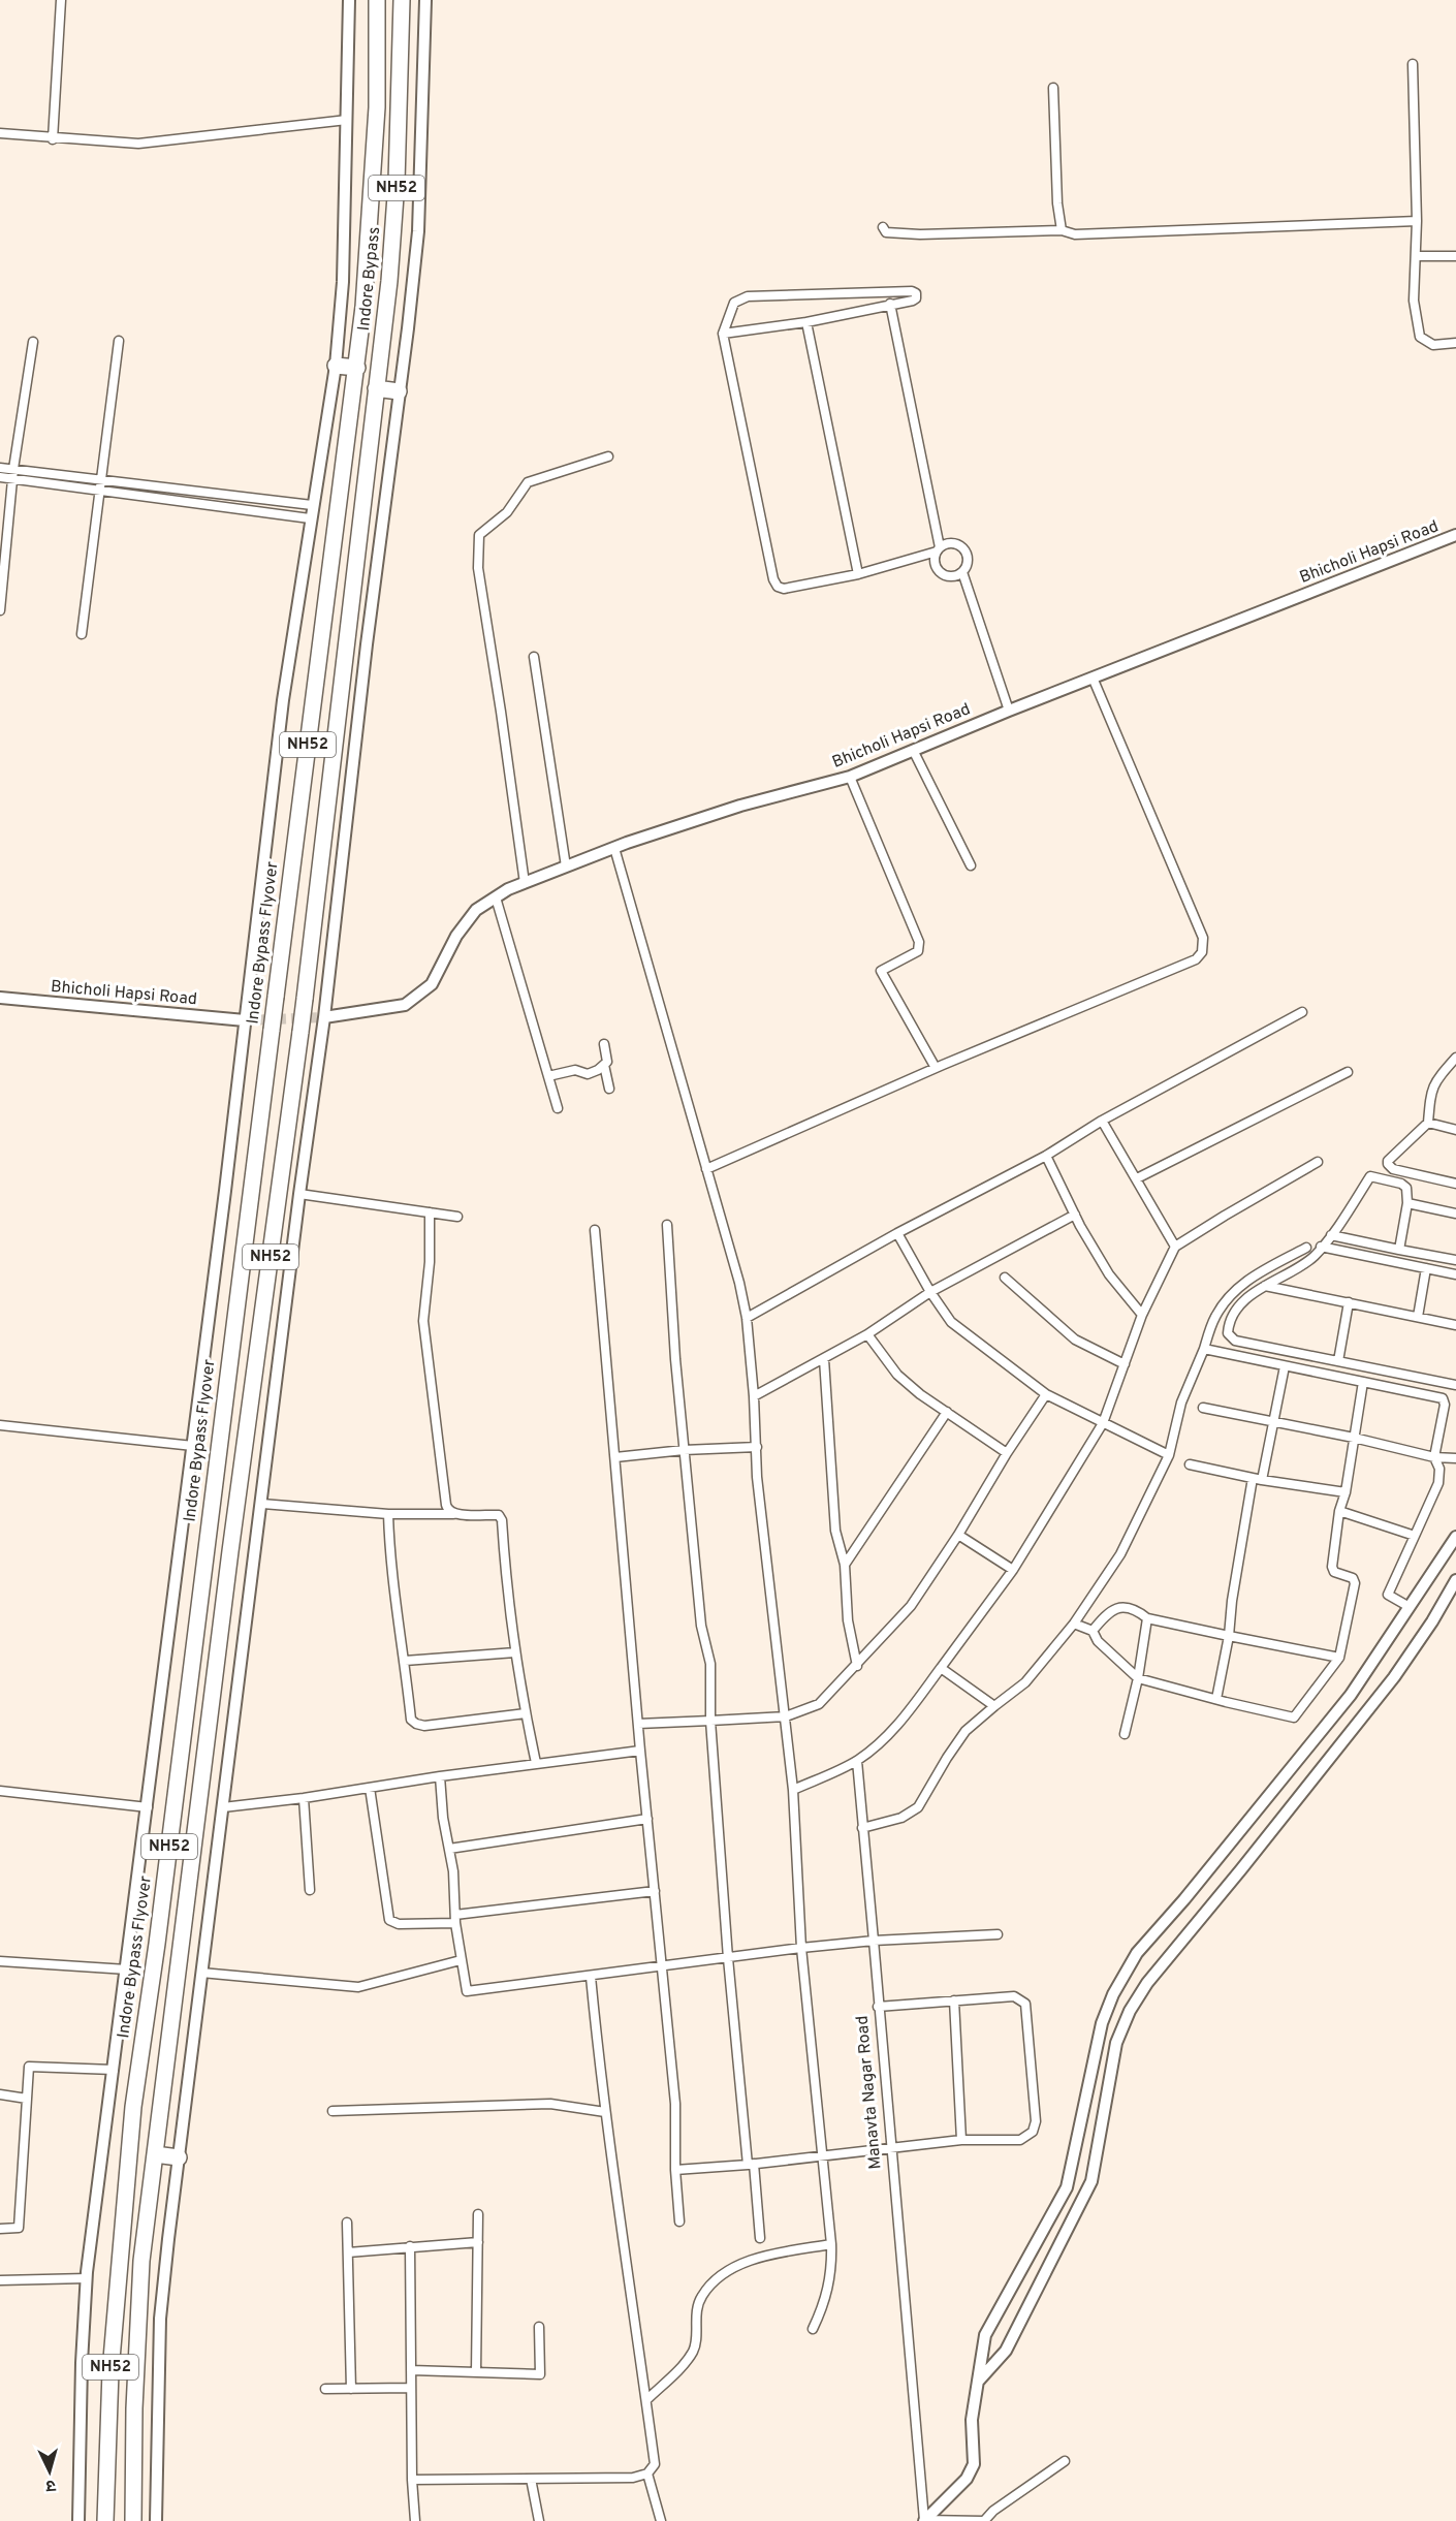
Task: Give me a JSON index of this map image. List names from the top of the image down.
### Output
{
  "streets": {
    "highway": ["NH52", "Indore Bypass", "Indore Bypass Flyover"],
    "street": ["Bhicholi Hapsi Road", "Manavta Nagar Road"]
  },
  "crossings": [
    ["NH52", "Indore Bypass"],
    ["Indore Bypass", "Indore Bypass Flyover"]
  ],
  "north": "bottom"
}
